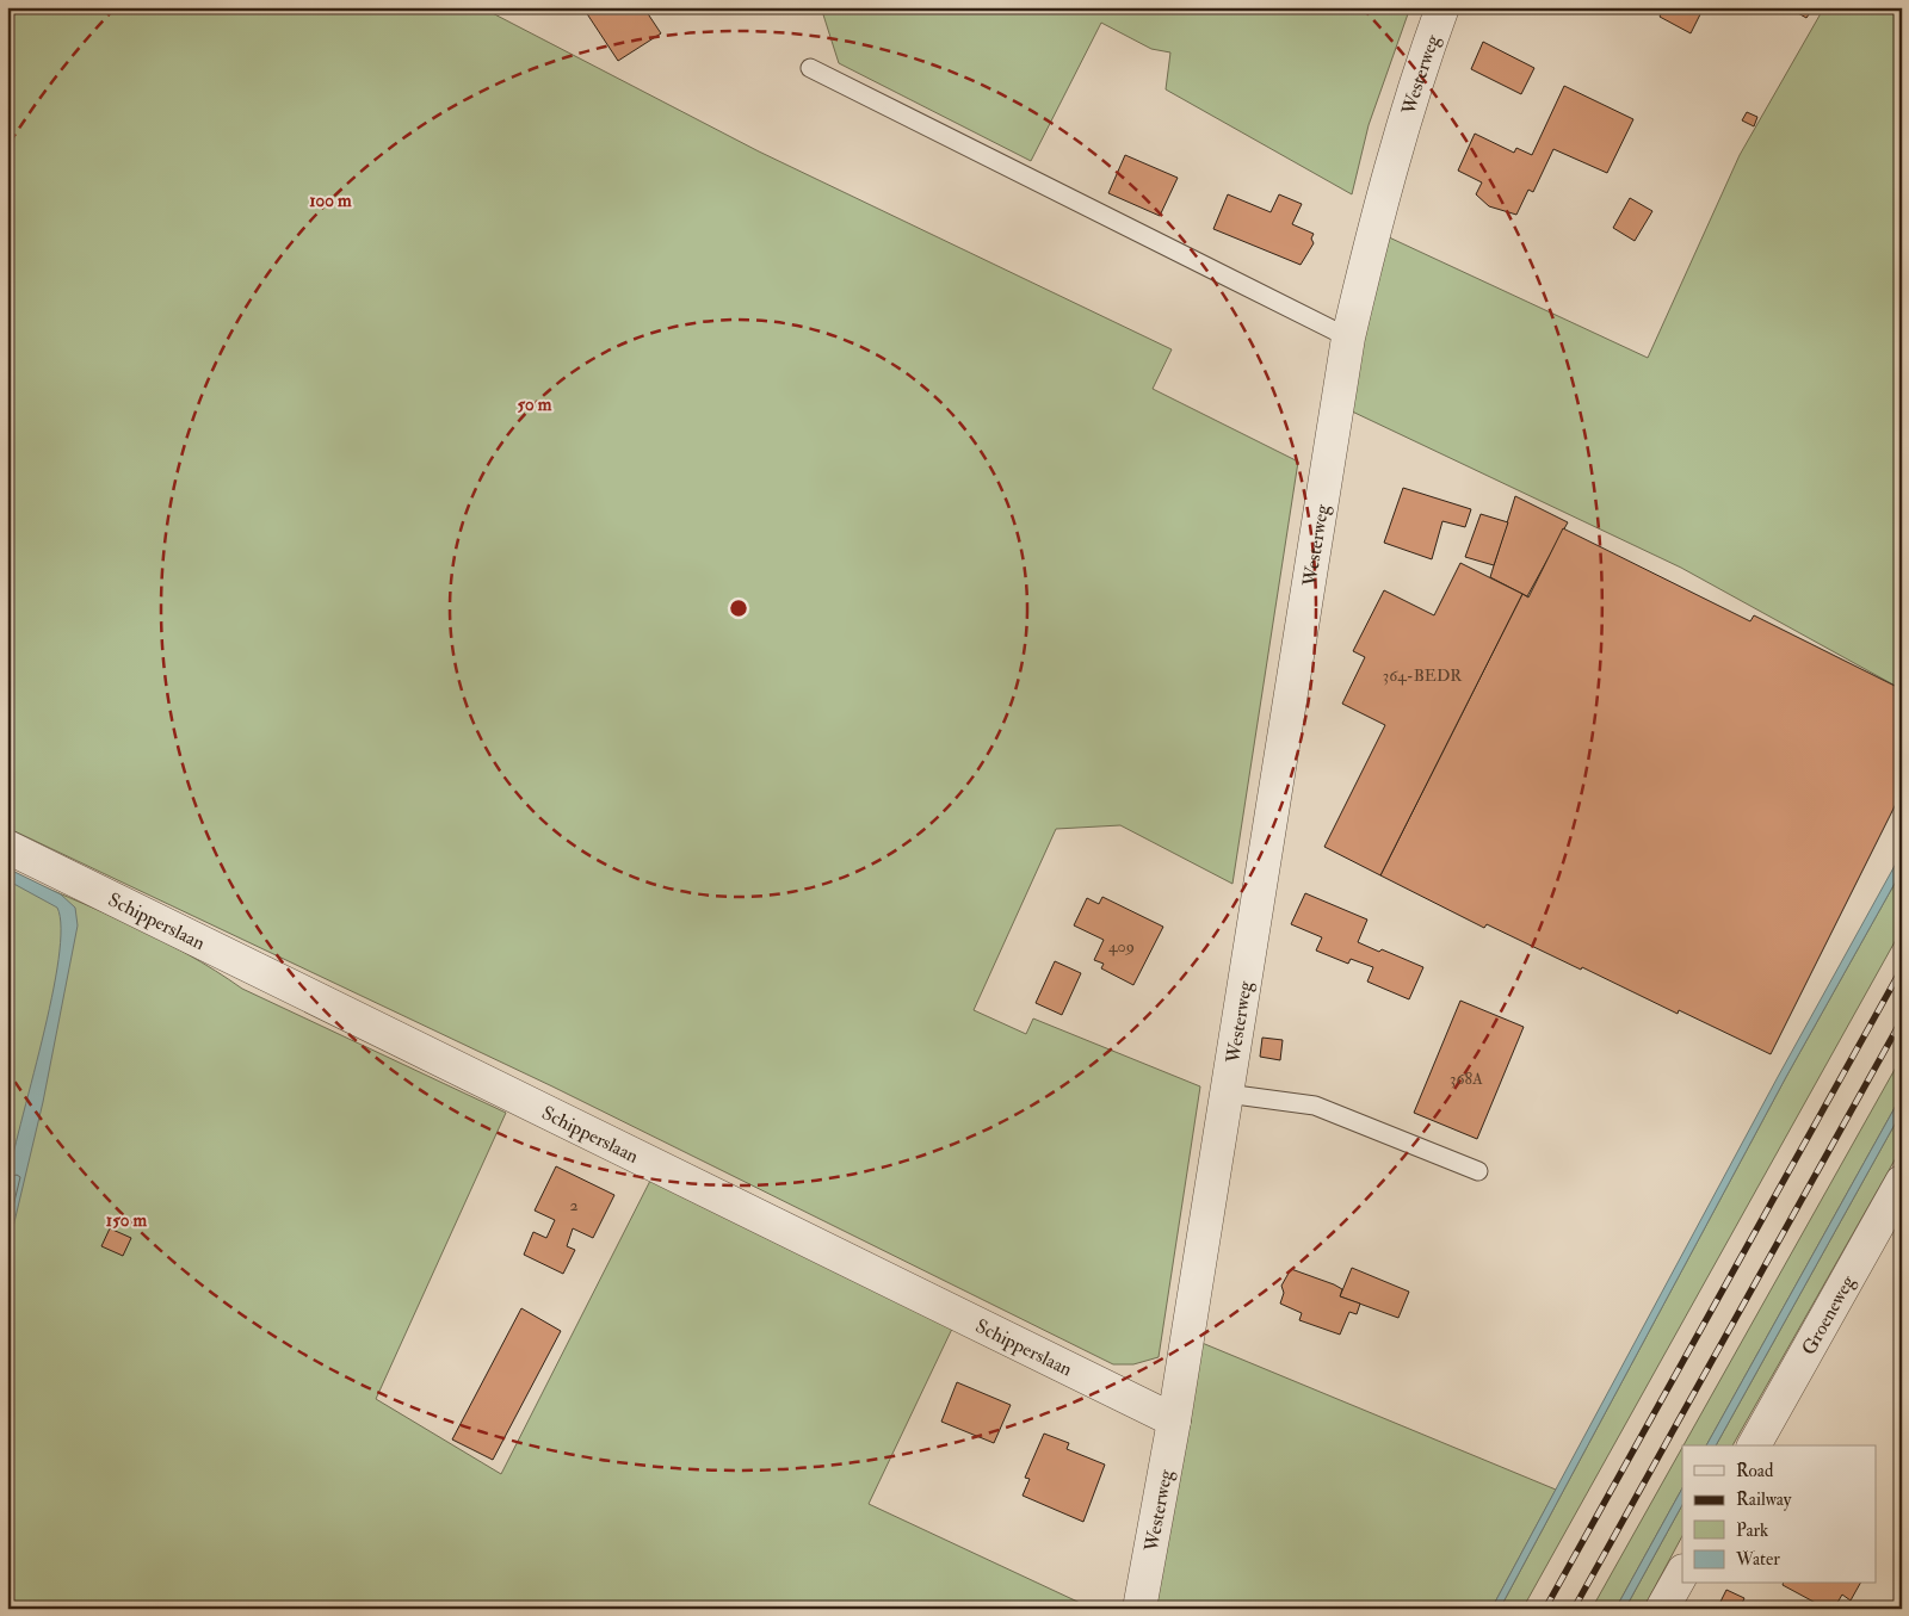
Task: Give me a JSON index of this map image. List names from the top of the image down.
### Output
{
  "streets": {
    "street": ["Westerweg", "Schipperslaan", "Groeneweg"]
  },
  "crossings": [
    ["Westerweg", "Schipperslaan"]
  ],
  "house_numbers": [
    "364-BEDR",
    "409",
    "368A",
    "2"
  ],
  "legend": [
    "Road",
    "Railway",
    "Park",
    "Water"
  ],
  "rings": ["100 m", "50 m", "150 m"]
}
